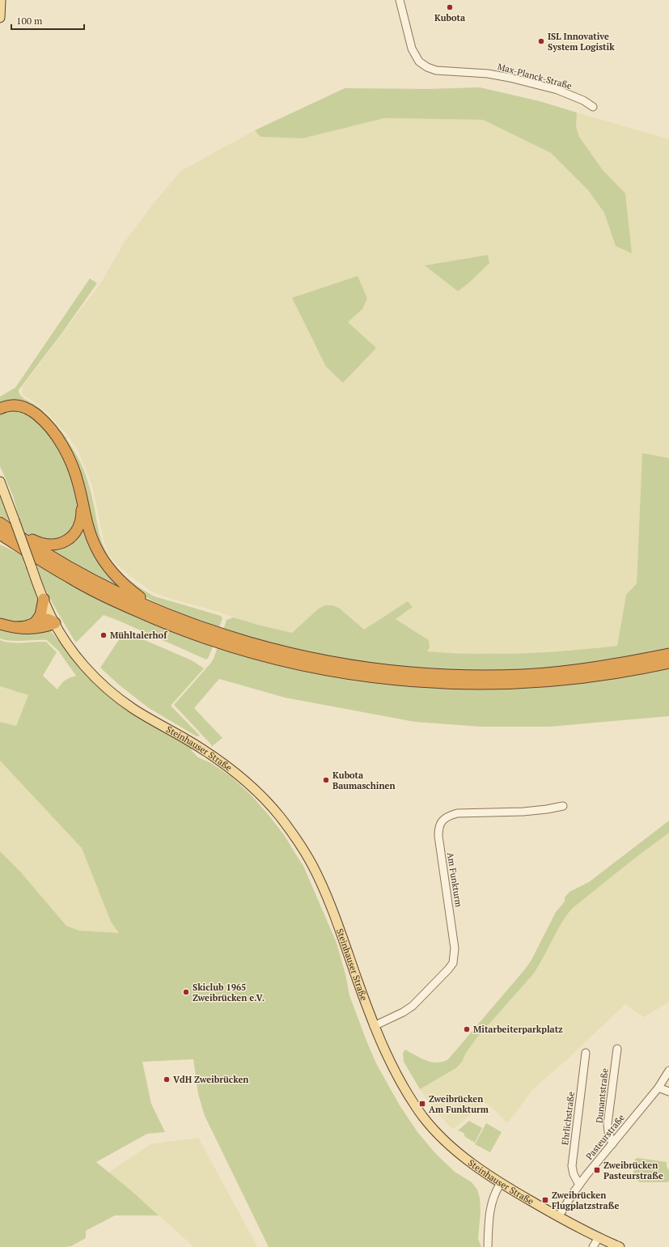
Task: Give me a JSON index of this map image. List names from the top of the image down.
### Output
{
  "streets": {
    "main road": ["Steinhauser Straße"],
    "street": [
      "Max-Planck-Straße",
      "Am Funkturm",
      "Dunantstraße",
      "Ehrlichstraße",
      "Pasteurstraße"
    ]
  },
  "crossings": [
    ["Steinhauser Straße", "Am Funkturm"],
    ["Steinhauser Straße", "Pasteurstraße"],
    ["Dunantstraße", "Pasteurstraße"],
    ["Ehrlichstraße", "Pasteurstraße"]
  ],
  "places": {
    "other": [
      "Kubota",
      "ISL Innovative System Logistik",
      "Mühltalerhof",
      "Kubota Baumaschinen",
      "Skiclub 1965 Zweibrücken e.V.",
      "Mitarbeiterparkplatz",
      "VdH Zweibrücken"
    ],
    "transit": ["Zweibrücken Am Funkturm", "Zweibrücken Pasteurstraße", "Zweibrücken Flugplatzstraße"]
  },
  "scale_bar": "100 m"
}
